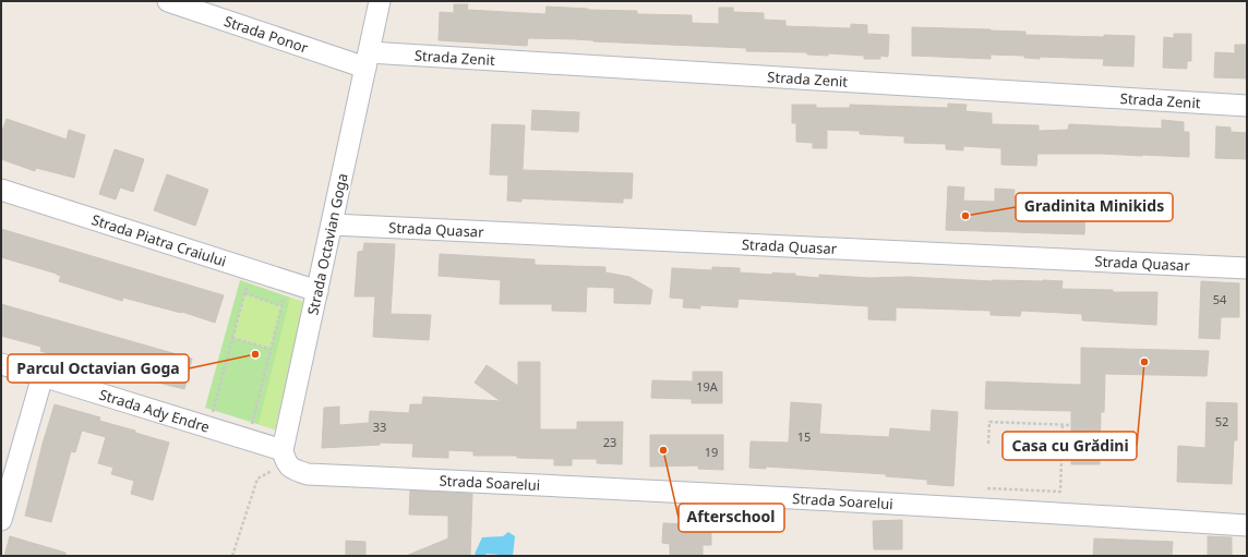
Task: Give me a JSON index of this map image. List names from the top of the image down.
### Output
{
  "streets": {
    "street": [
      "Strada Ponor",
      "Strada Zenit",
      "Strada Quasar",
      "Strada Piatra Craiului",
      "Strada Octavian Goga",
      "Strada Ady Endre",
      "Strada Soarelui"
    ]
  },
  "crossings": [
    ["Strada Ponor", "Strada Zenit"],
    ["Strada Ponor", "Strada Octavian Goga"],
    ["Strada Zenit", "Strada Octavian Goga"],
    ["Strada Quasar", "Strada Octavian Goga"],
    ["Strada Piatra Craiului", "Strada Octavian Goga"],
    ["Strada Octavian Goga", "Strada Ady Endre"],
    ["Strada Octavian Goga", "Strada Soarelui"],
    ["Strada Ady Endre", "Strada Soarelui"]
  ],
  "places": [
    "Gradinita Minikids",
    "Parcul Octavian Goga",
    "Casa cu Grădini",
    "Afterschool"
  ],
  "house_numbers": [
    "54",
    "19A",
    "52",
    "33",
    "15",
    "23",
    "19"
  ]
}
